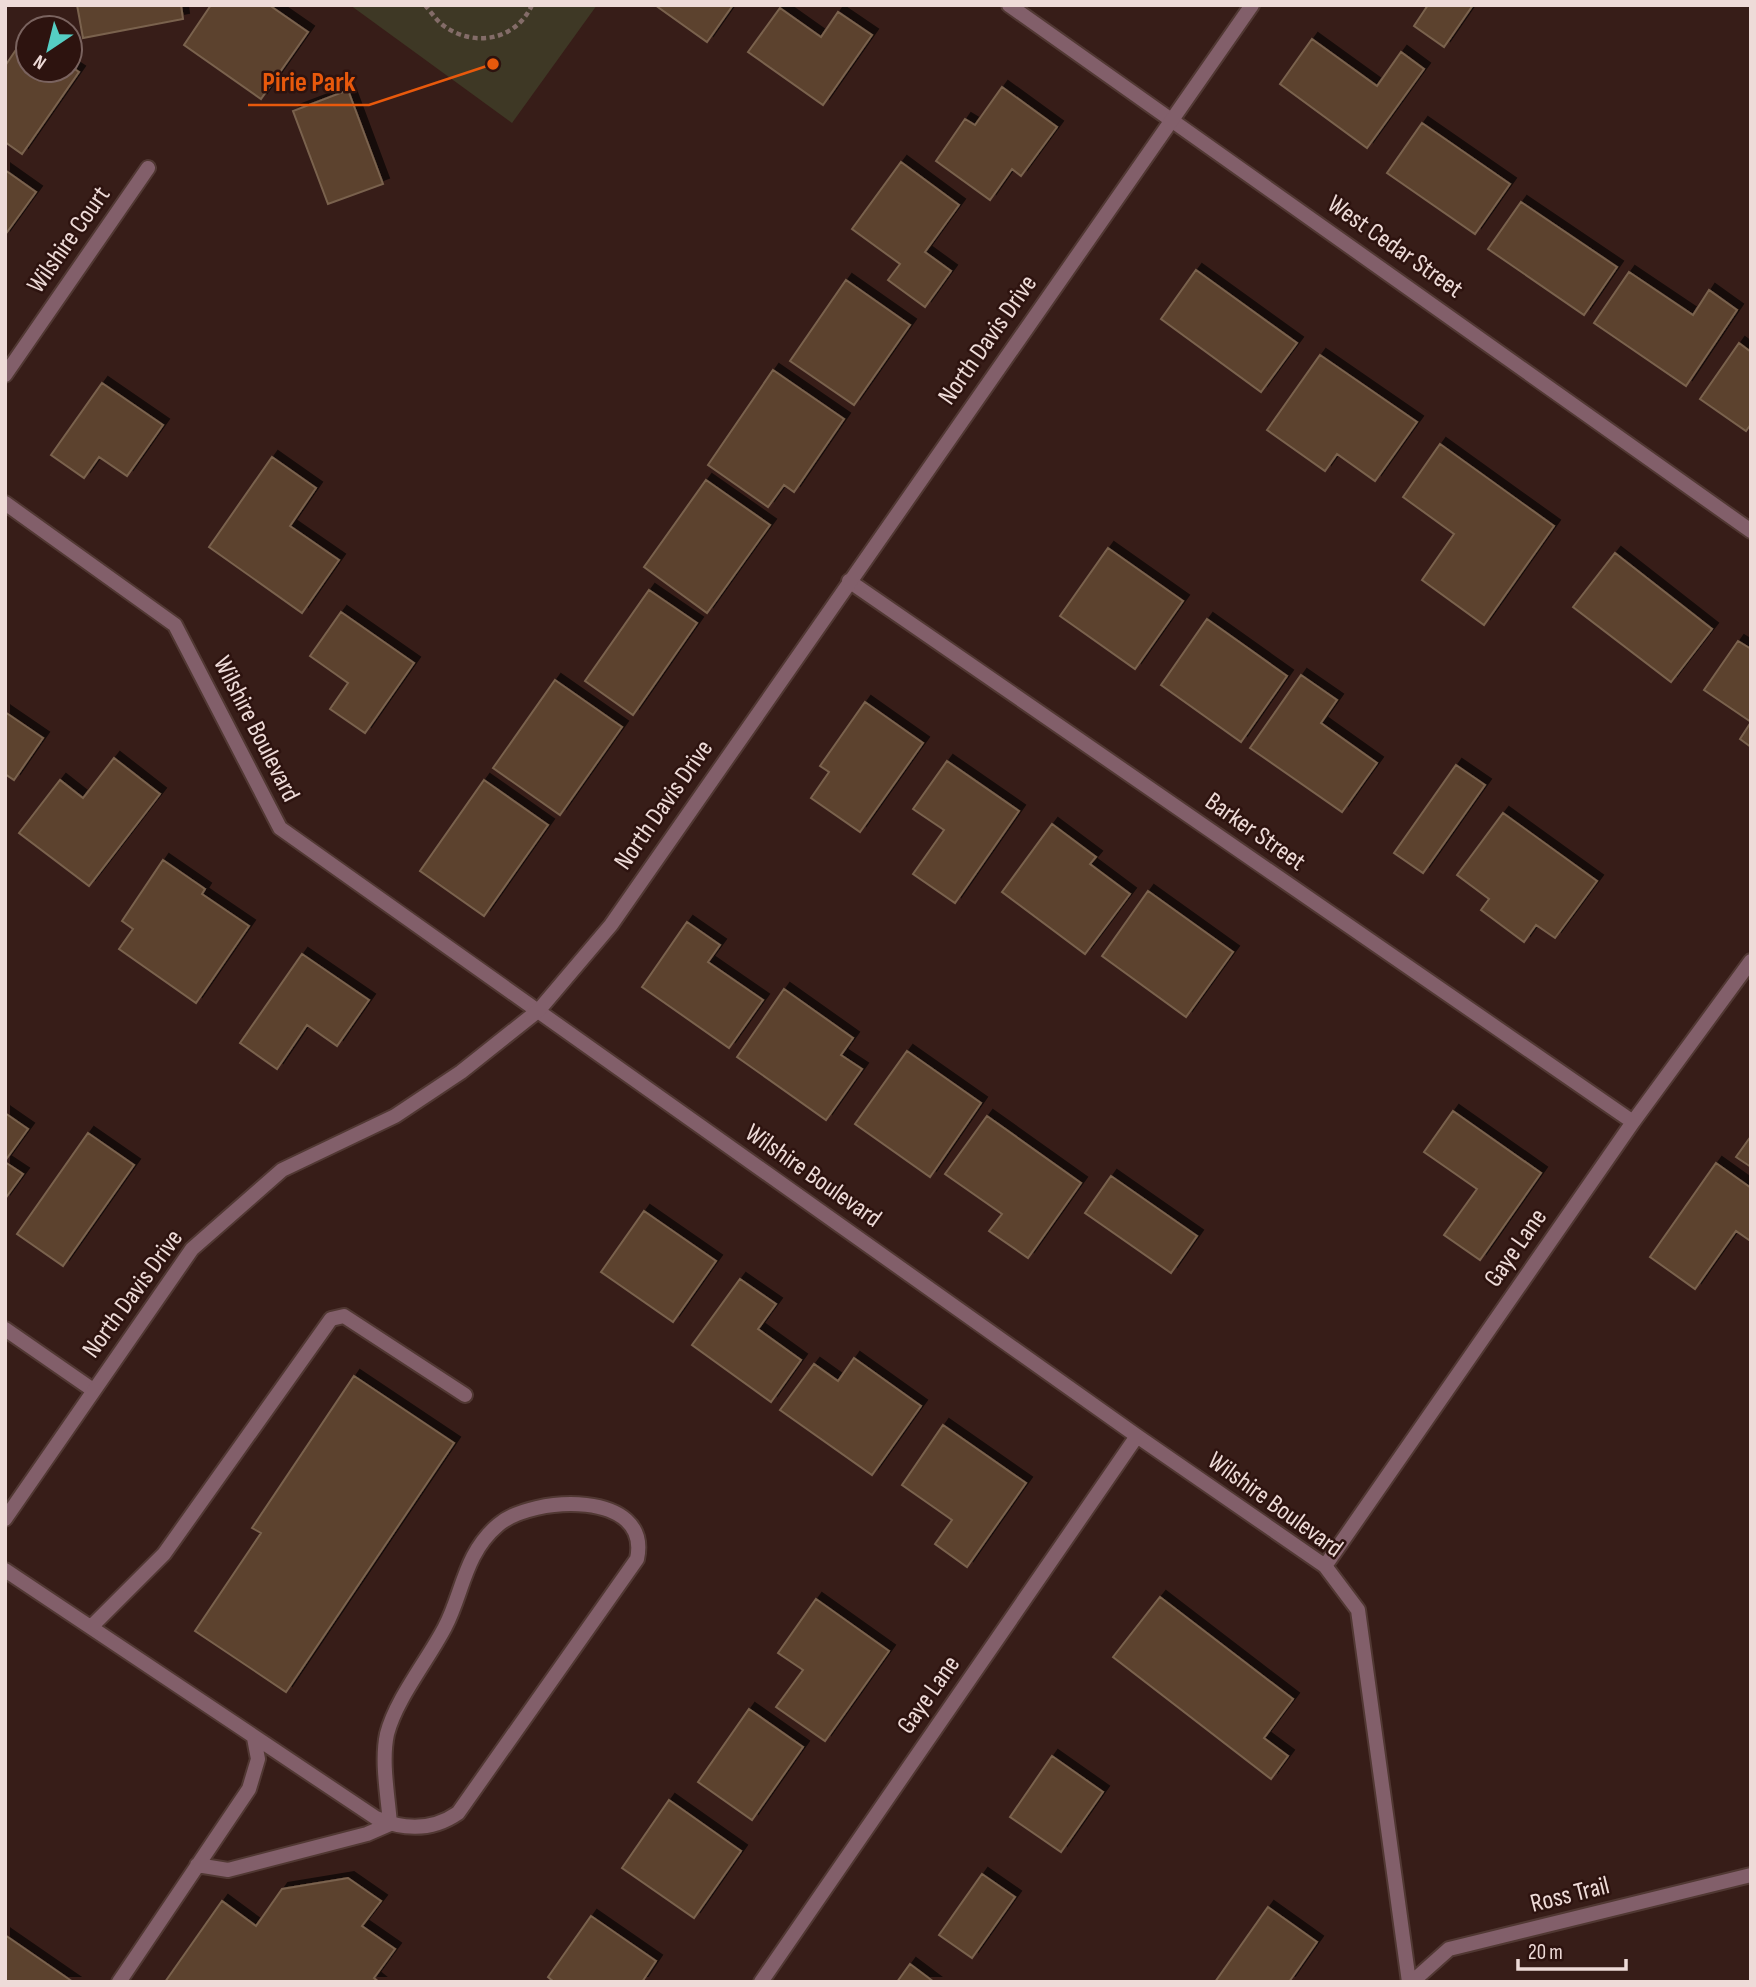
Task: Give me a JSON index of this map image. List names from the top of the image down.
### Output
{
  "streets": {
    "street": [
      "Wilshire Court",
      "West Cedar Street",
      "North Davis Drive",
      "Wilshire Boulevard",
      "Barker Street",
      "Gaye Lane",
      "Ross Trail"
    ]
  },
  "crossings": [
    ["West Cedar Street", "North Davis Drive"],
    ["North Davis Drive", "Wilshire Boulevard"],
    ["North Davis Drive", "Barker Street"],
    ["Wilshire Boulevard", "Gaye Lane"],
    ["Wilshire Boulevard", "Ross Trail"],
    ["Barker Street", "Gaye Lane"]
  ],
  "places": ["Pirie Park"],
  "scale_bar": "20 m",
  "north": "bottom left"
}
